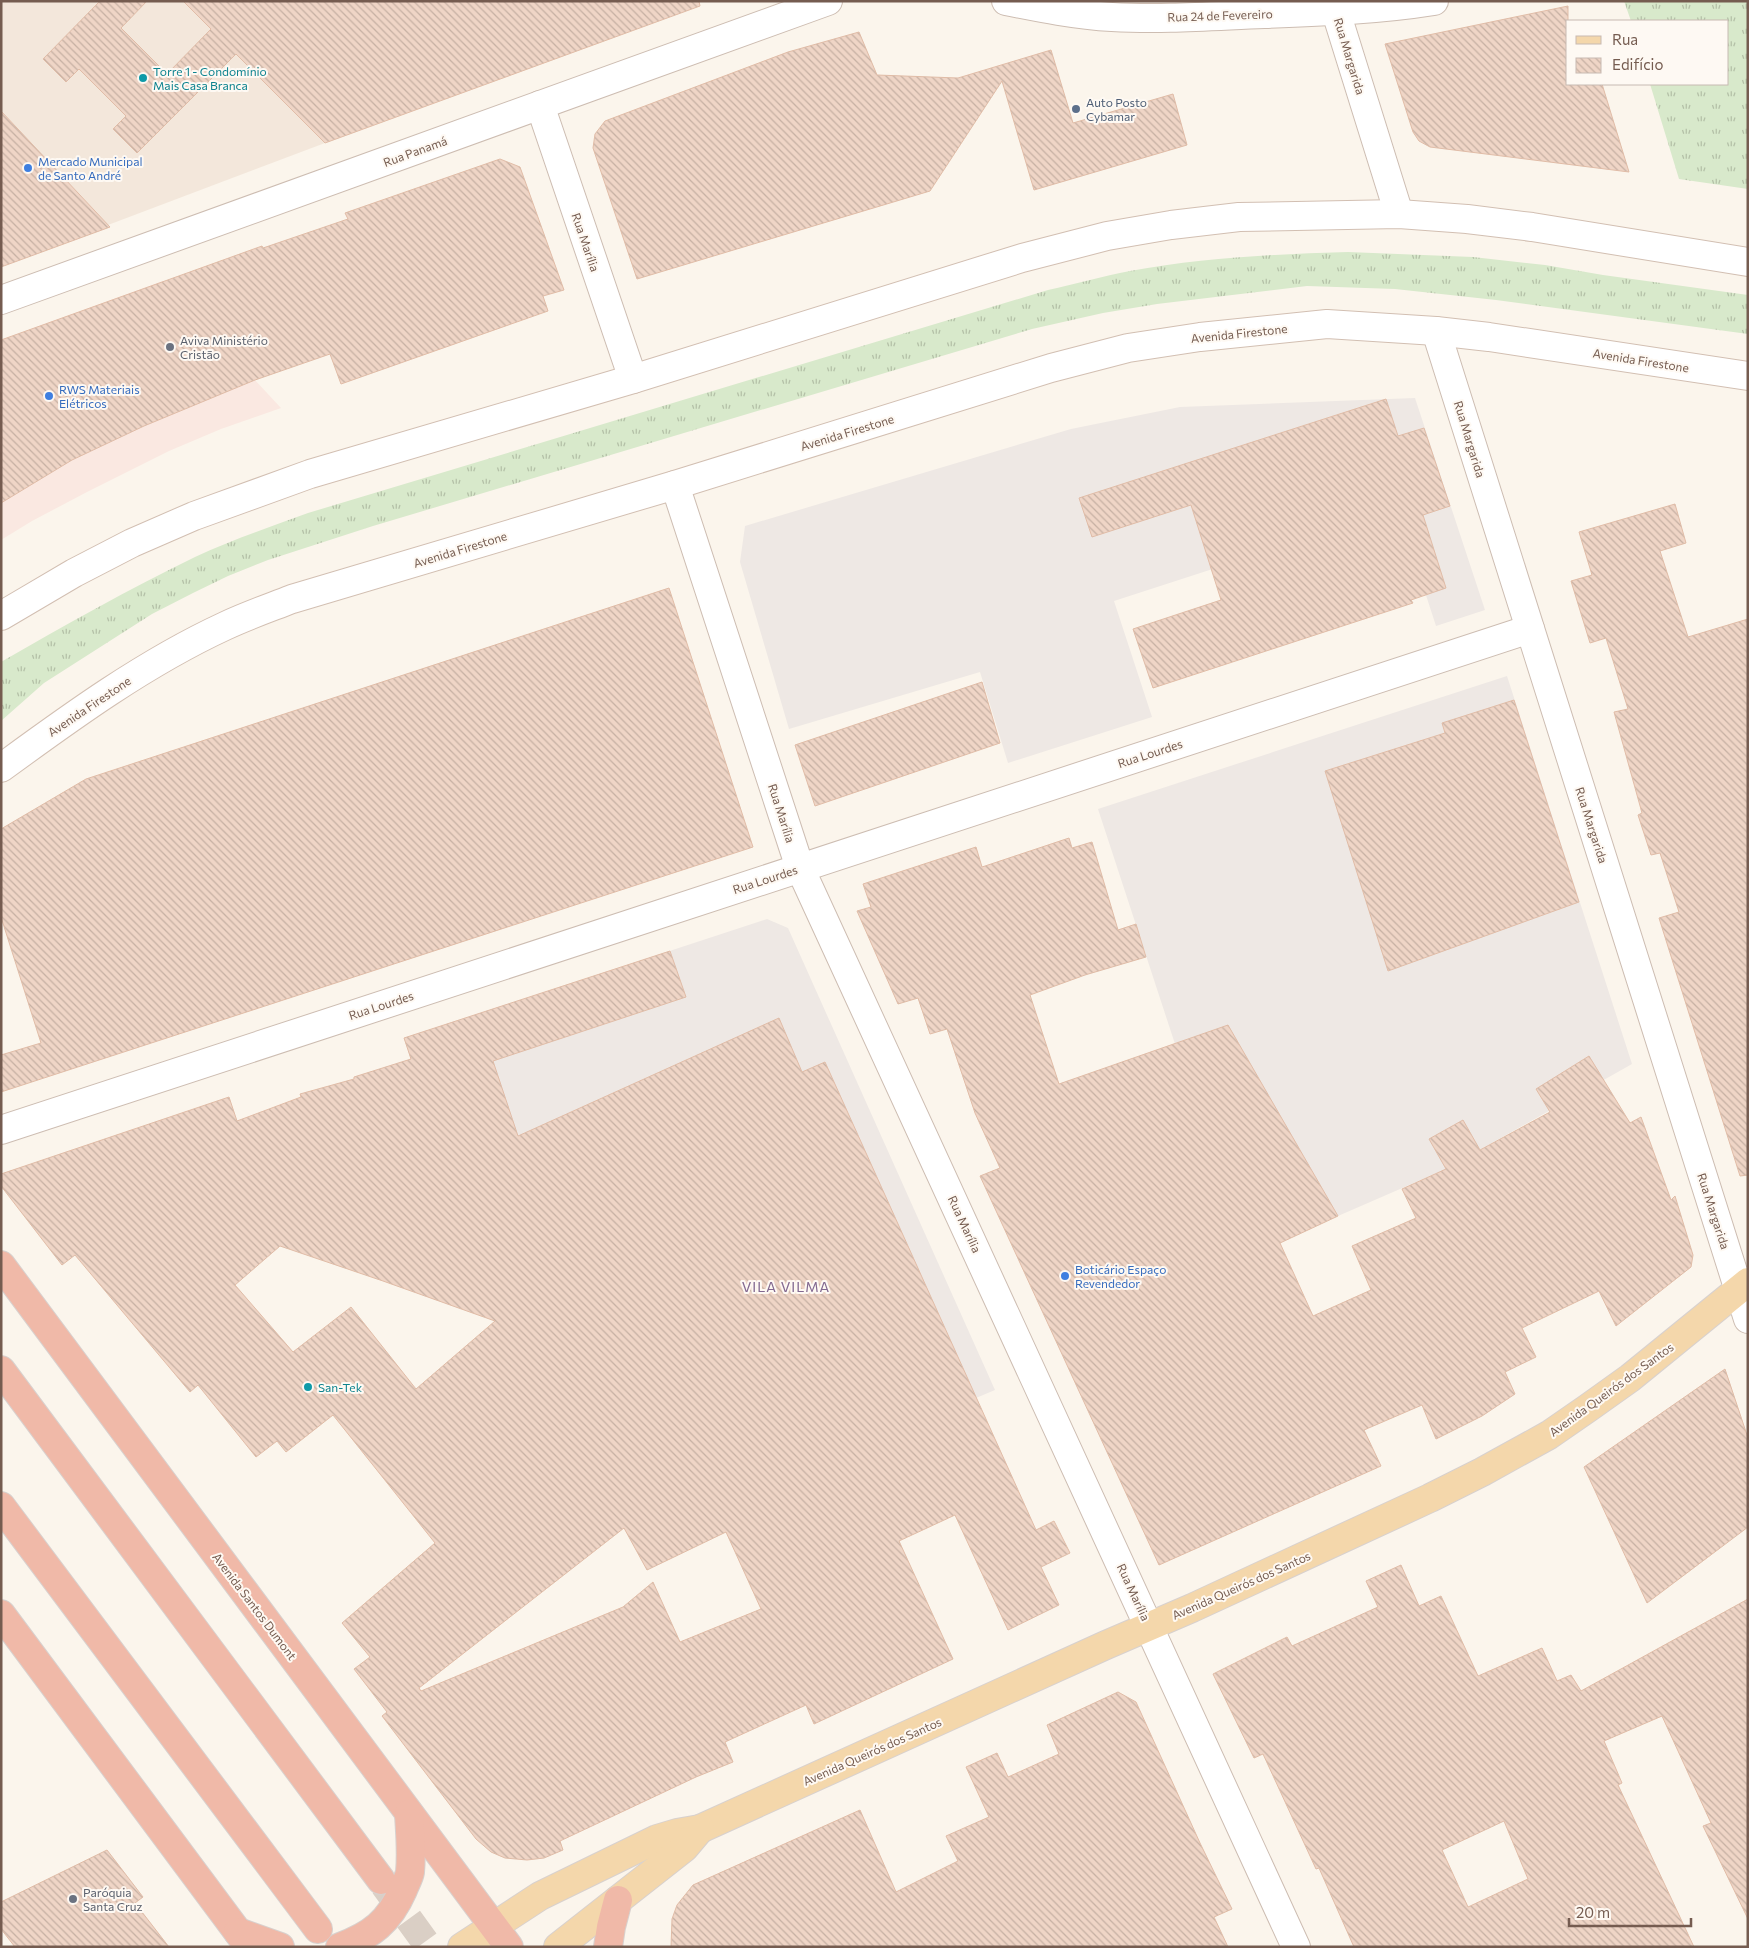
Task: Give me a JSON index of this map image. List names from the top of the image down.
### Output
{
  "streets": {
    "highway": ["Avenida Santos Dumont"],
    "main road": ["Avenida Queirós dos Santos"],
    "street": [
      "Rua 24 de Fevereiro",
      "Rua Margarida",
      "Rua Panamá",
      "Rua Marília",
      "Avenida Firestone",
      "Rua Lourdes"
    ]
  },
  "crossings": [
    ["Rua 24 de Fevereiro", "Rua Margarida"],
    ["Rua Margarida", "Avenida Firestone"],
    ["Rua Margarida", "Rua Lourdes"],
    ["Rua Margarida", "Avenida Queirós dos Santos"],
    ["Rua Panamá", "Rua Marília"],
    ["Rua Marília", "Avenida Firestone"],
    ["Rua Marília", "Rua Lourdes"],
    ["Rua Marília", "Avenida Queirós dos Santos"],
    ["Avenida Queirós dos Santos", "Avenida Santos Dumont"]
  ],
  "districts": ["VILA VILMA"],
  "places": [
    "Torre 1 - Condomínio Mais Casa Branca",
    "Auto Posto Cybamar",
    "Mercado Municipal de Santo André",
    "Aviva Ministério Cristão",
    "RWS Materiais Elétricos",
    "Boticário Espaço Revendedor",
    "San-Tek",
    "Paróquia Santa Cruz"
  ],
  "legend": ["Rua", "Edifício"],
  "scale_bar": "20 m"
}
